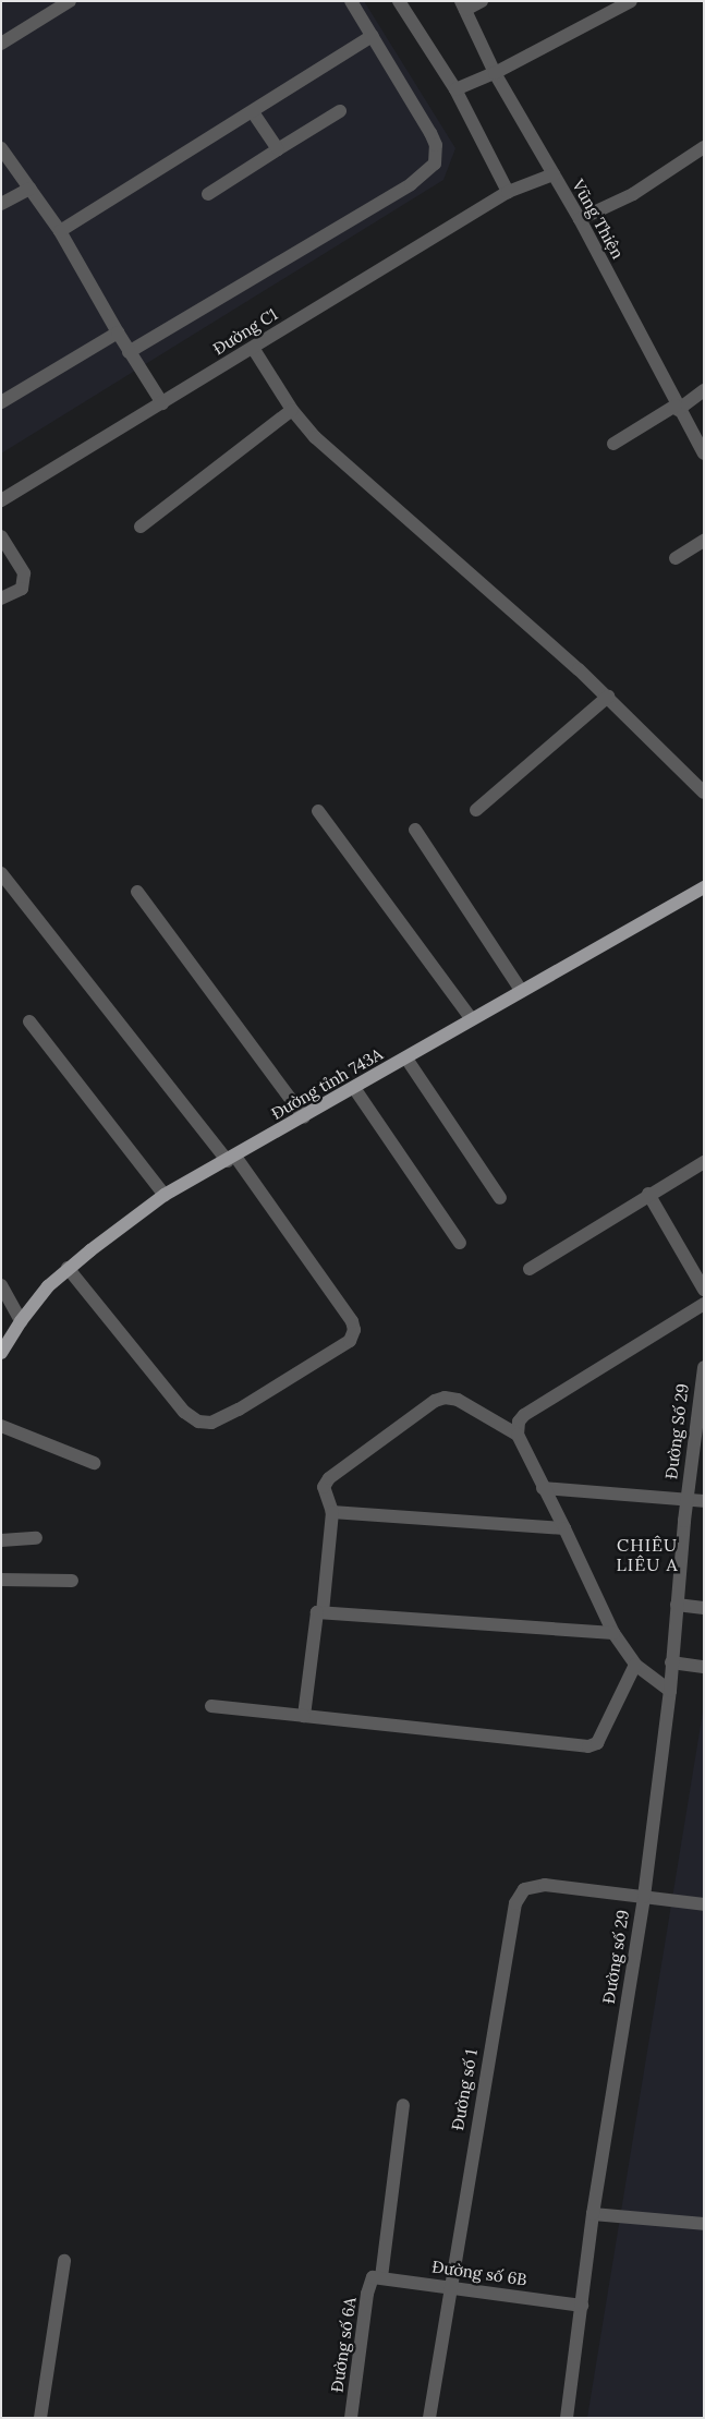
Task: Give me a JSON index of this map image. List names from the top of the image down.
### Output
{
  "streets": {
    "main road": ["Đường tỉnh 743A"],
    "street": [
      "Vũng Thiện",
      "Đường C1",
      "Đường Số 29",
      "Đường số 29",
      "Đường số 1",
      "Đường số 6B",
      "Đường số 6A"
    ]
  },
  "crossings": [
    ["Vũng Thiện", "Đường C1"],
    ["Đường Số 29", "Đường số 29"],
    ["Đường số 29", "Đường số 1"],
    ["Đường số 29", "Đường số 6B"],
    ["Đường số 1", "Đường số 6B"],
    ["Đường số 6B", "Đường số 6A"]
  ],
  "districts": ["CHIÊU LIÊU A"]
}
